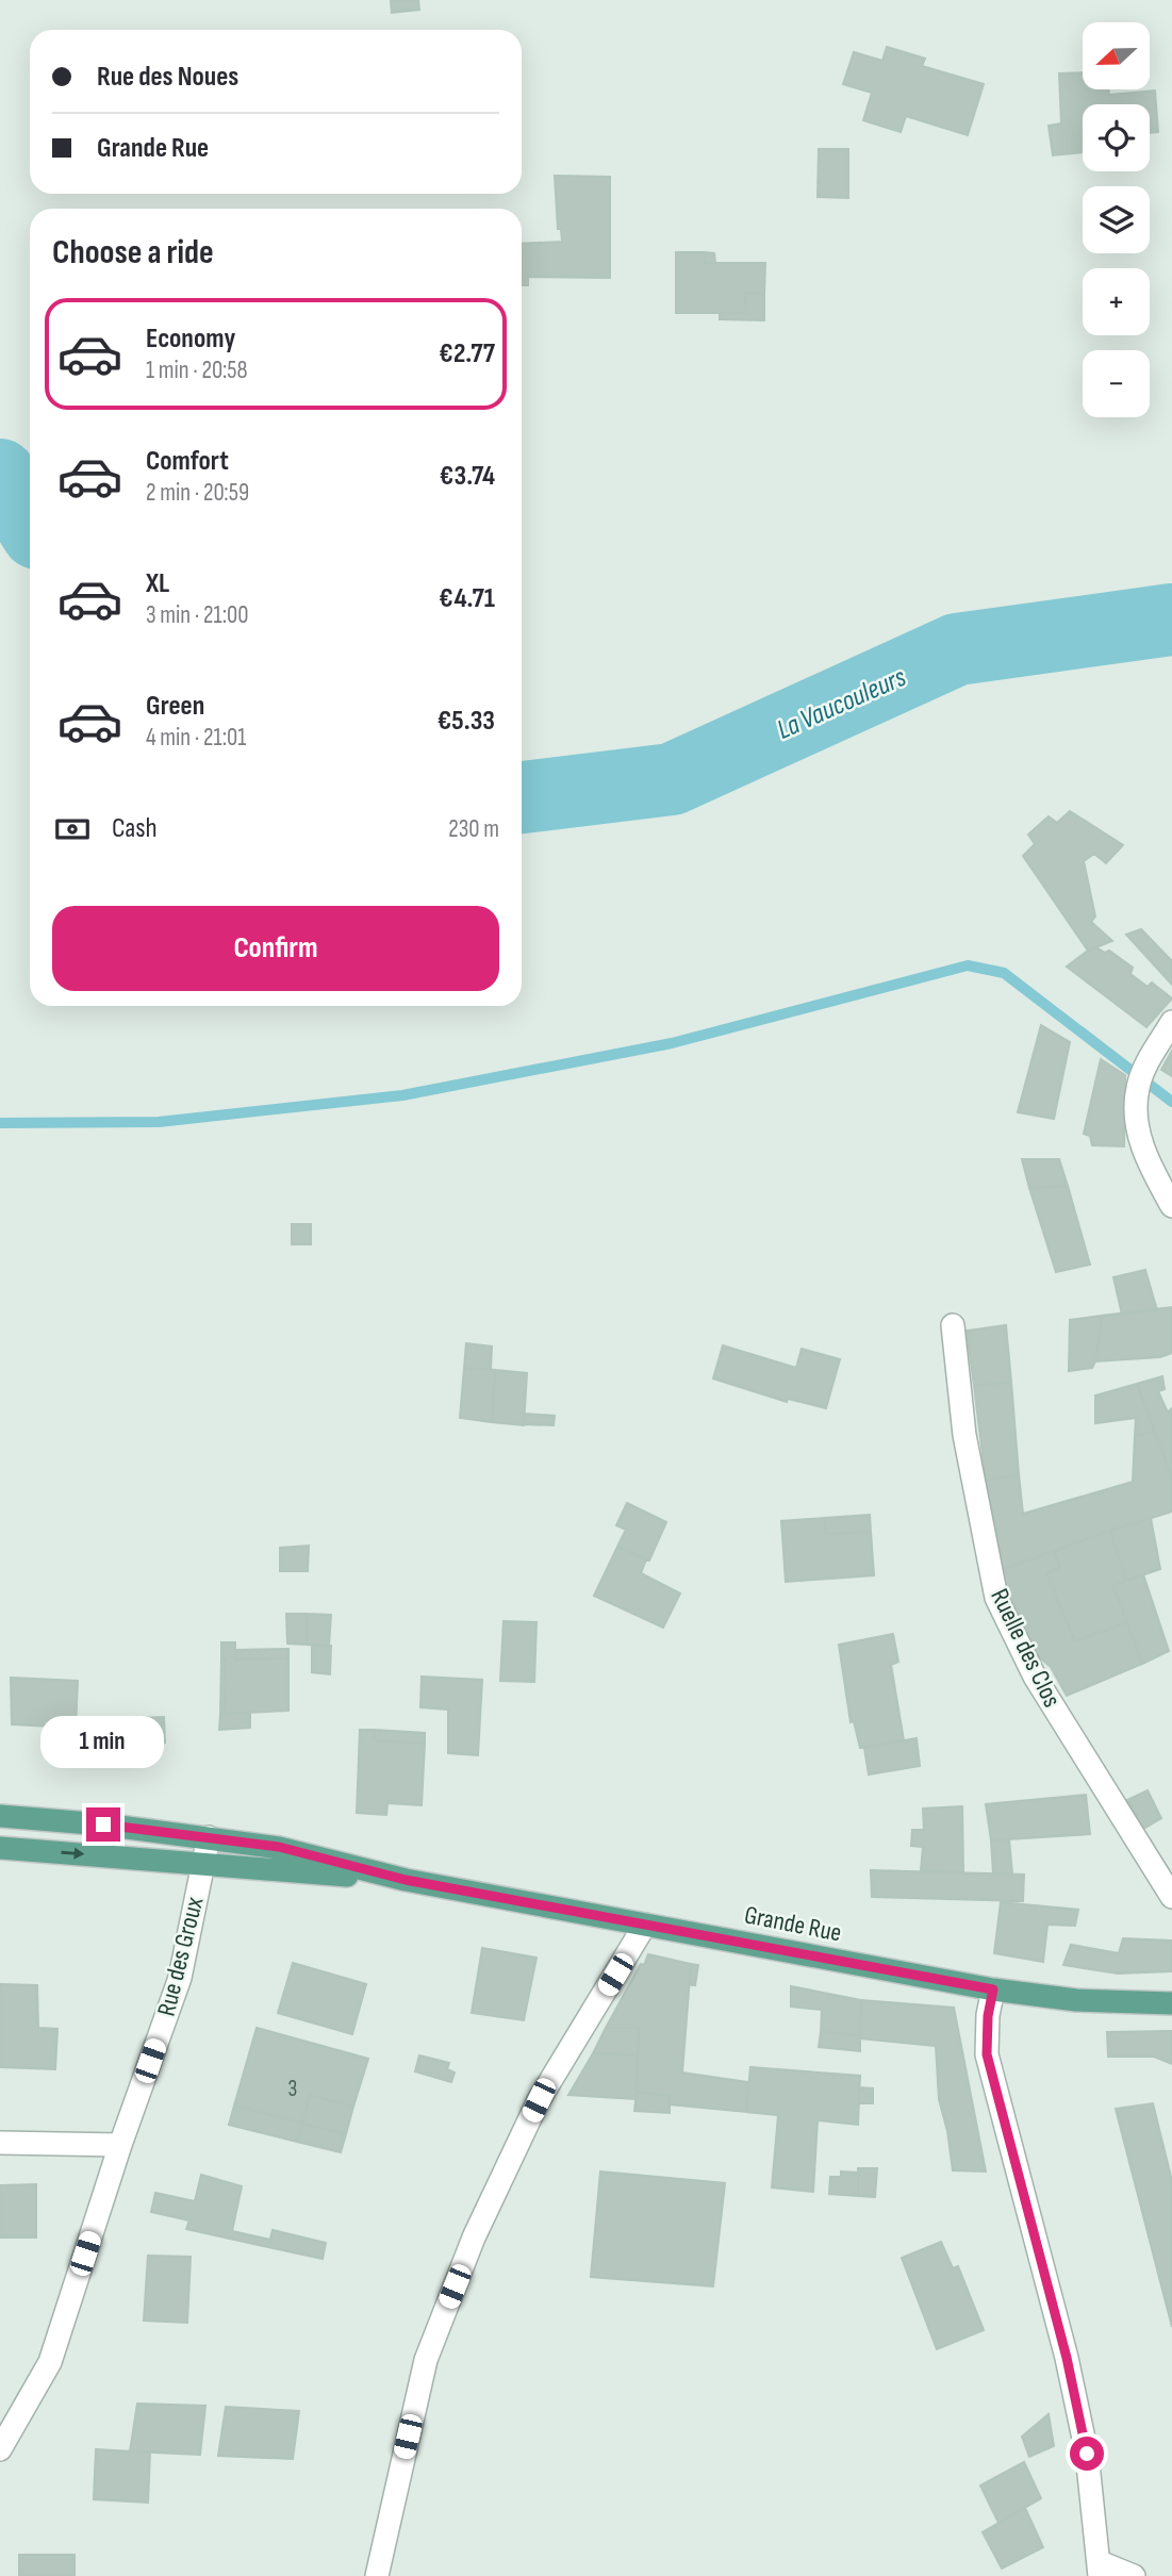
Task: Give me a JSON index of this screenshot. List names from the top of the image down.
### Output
{
  "streets": {
    "main road": ["Grande Rue"],
    "street": ["Ruelle des Clos", "Rue des Groux"]
  },
  "crossings": [
    ["Grande Rue", "Rue des Groux"]
  ],
  "water": ["La Vaucouleurs"],
  "house_numbers": ["3"],
  "north": "left",
  "page": {
    "map_buttons": ["+", "−"],
    "banner": ["Rue des Noues", "Grande Rue"],
    "heading": "Choose a ride",
    "list": [
      {
        "name": "Economy",
        "note": "1 min · 20:58",
        "value": "€2.77"
      },
      {
        "name": "Comfort",
        "note": "2 min · 20:59",
        "value": "€3.74"
      },
      {
        "name": "XL",
        "note": "3 min · 21:00",
        "value": "€4.71"
      },
      {
        "name": "Green",
        "note": "4 min · 21:01",
        "value": "€5.33"
      }
    ],
    "pay": ["Cash", "230 m"],
    "buttons": "Confirm",
    "bubble": "1 min"
  }
}
